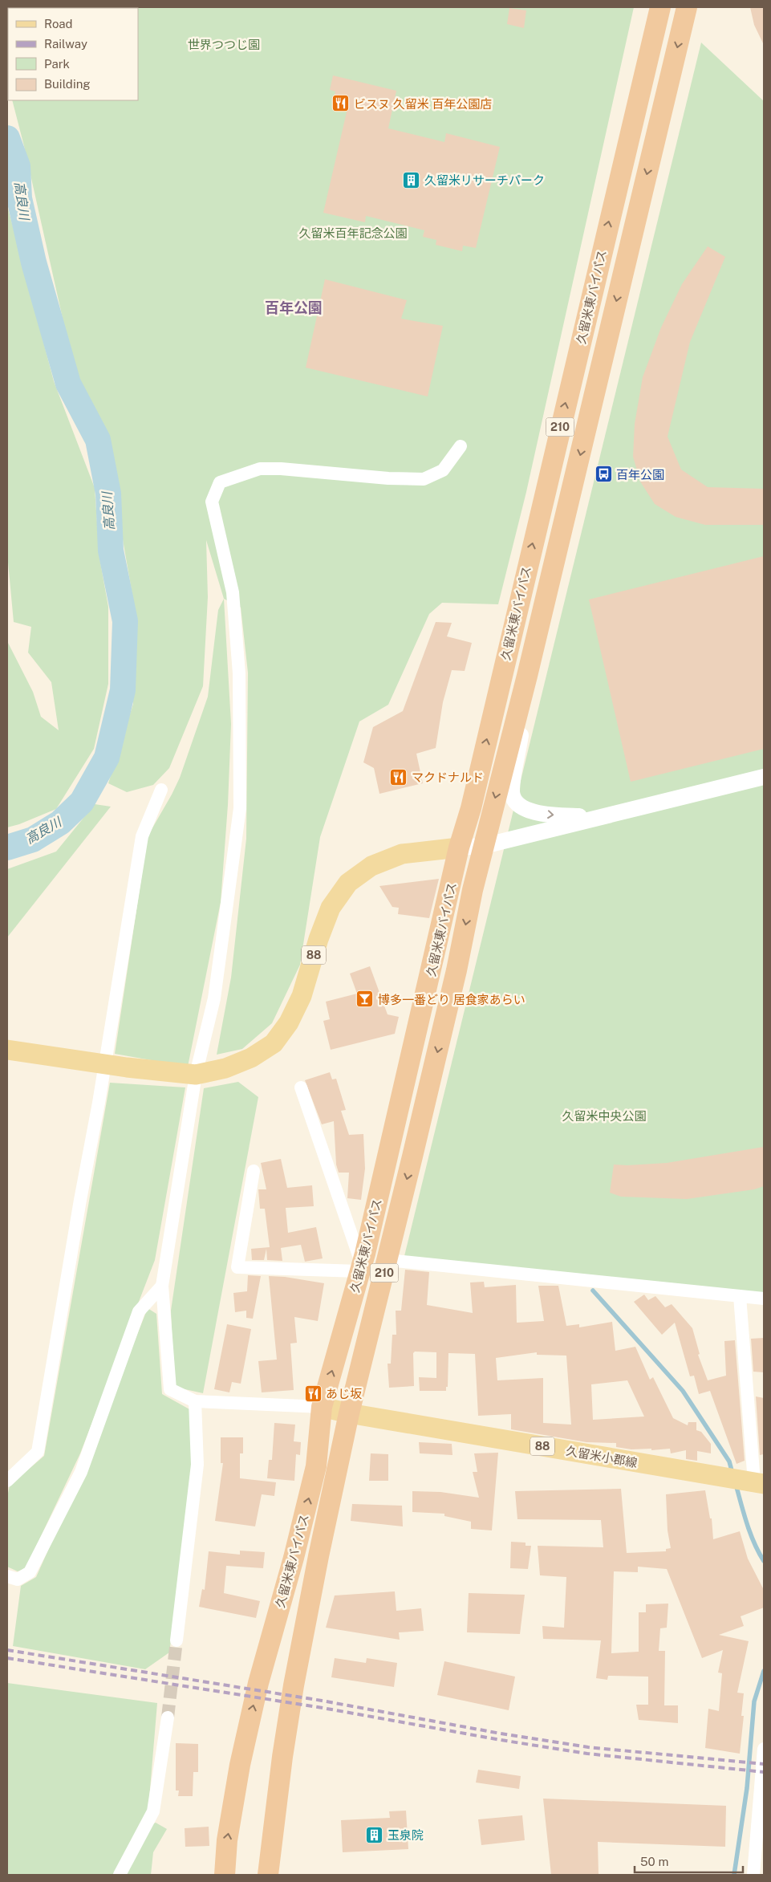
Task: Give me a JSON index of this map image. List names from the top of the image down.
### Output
{
  "streets": {
    "highway": ["久留米東バイパス", "210"],
    "main road": ["88", "久留米小郡線"]
  },
  "crossings": [
    ["久留米東バイパス", "88"],
    ["久留米東バイパス", "久留米小郡線"]
  ],
  "districts": ["百年公園"],
  "water": ["高良川"],
  "parks": ["世界つつじ園", "久留米百年記念公園", "久留米中央公園"],
  "places": {
    "restaurant": ["ビスヌ 久留米 百年公園店", "マクドナルド", "あじ坂"],
    "building": ["久留米リサーチパーク", "玉泉院"],
    "bus stop": ["百年公園"],
    "bar": ["博多一番どり 居食家あらい"]
  },
  "legend": [
    "Road",
    "Railway",
    "Park",
    "Building"
  ],
  "scale_bar": "50 m"
}
